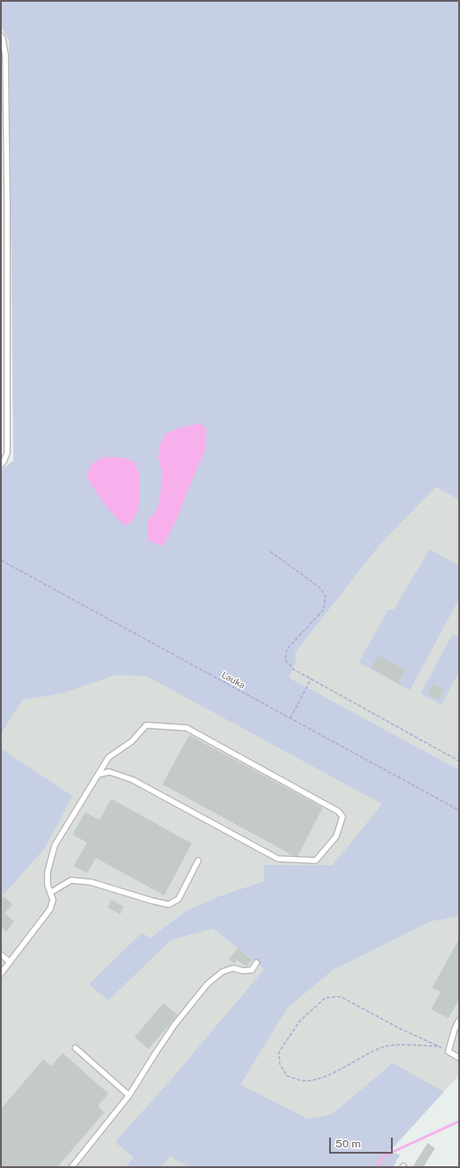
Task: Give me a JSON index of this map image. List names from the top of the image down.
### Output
{
  "streets": {
    "path": ["Lauka"]
  },
  "scale_bar": "50 m"
}
